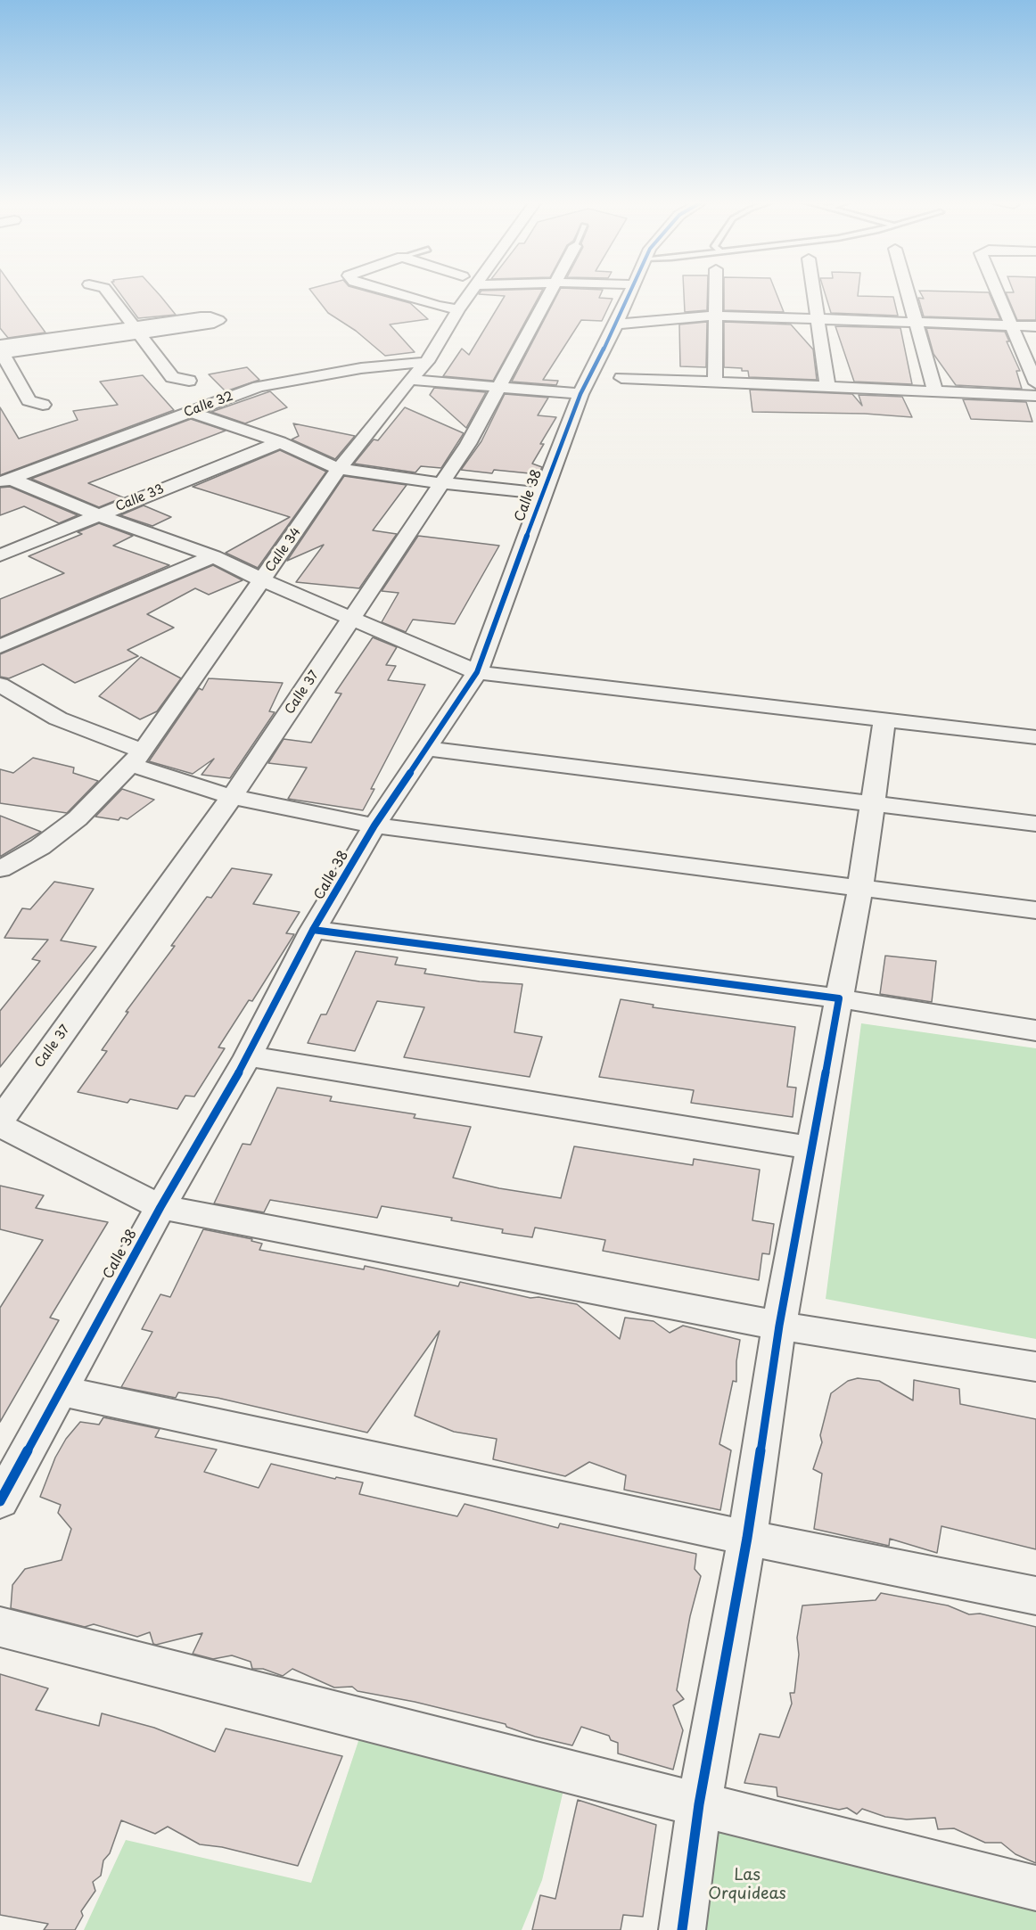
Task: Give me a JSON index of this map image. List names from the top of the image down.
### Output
{
  "streets": {
    "street": [
      "Calle 32",
      "Calle 38",
      "Calle 33",
      "Calle 34",
      "Calle 37"
    ]
  },
  "crossings": [
    ["Calle 32", "Calle 34"]
  ],
  "parks": ["Las Orquideas"]
}
